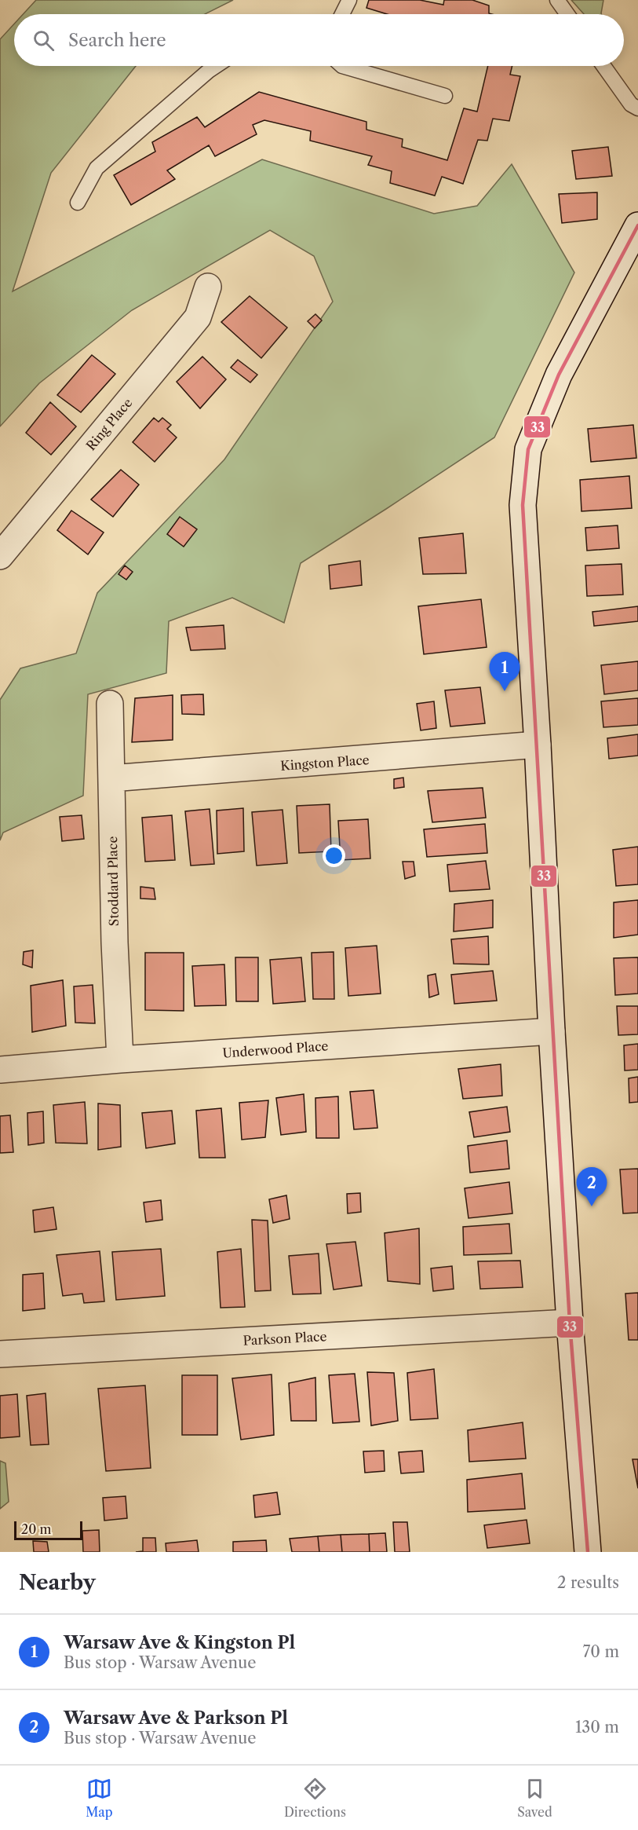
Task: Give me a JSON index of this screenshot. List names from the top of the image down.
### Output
{
  "streets": {
    "street": [
      "Ring Place",
      "Kingston Place",
      "Stoddard Place",
      "Underwood Place",
      "Parkson Place"
    ]
  },
  "crossings": [
    ["Kingston Place", "Stoddard Place"],
    ["Stoddard Place", "Underwood Place"]
  ],
  "lines": ["transit line 33"],
  "scale_bar": "20 m",
  "page": {
    "search": "Search here",
    "pins": ["1", "2"],
    "scale": "20 m",
    "heading": ["Nearby", "2 results"],
    "list": [
      {
        "mark": "1",
        "name": "Warsaw Ave & Kingston Pl",
        "note": "Bus stop · Warsaw Avenue",
        "value": "70 m"
      },
      {
        "mark": "2",
        "name": "Warsaw Ave & Parkson Pl",
        "note": "Bus stop · Warsaw Avenue",
        "value": "130 m"
      }
    ],
    "nav": ["Map", "Directions", "Saved"]
  }
}
